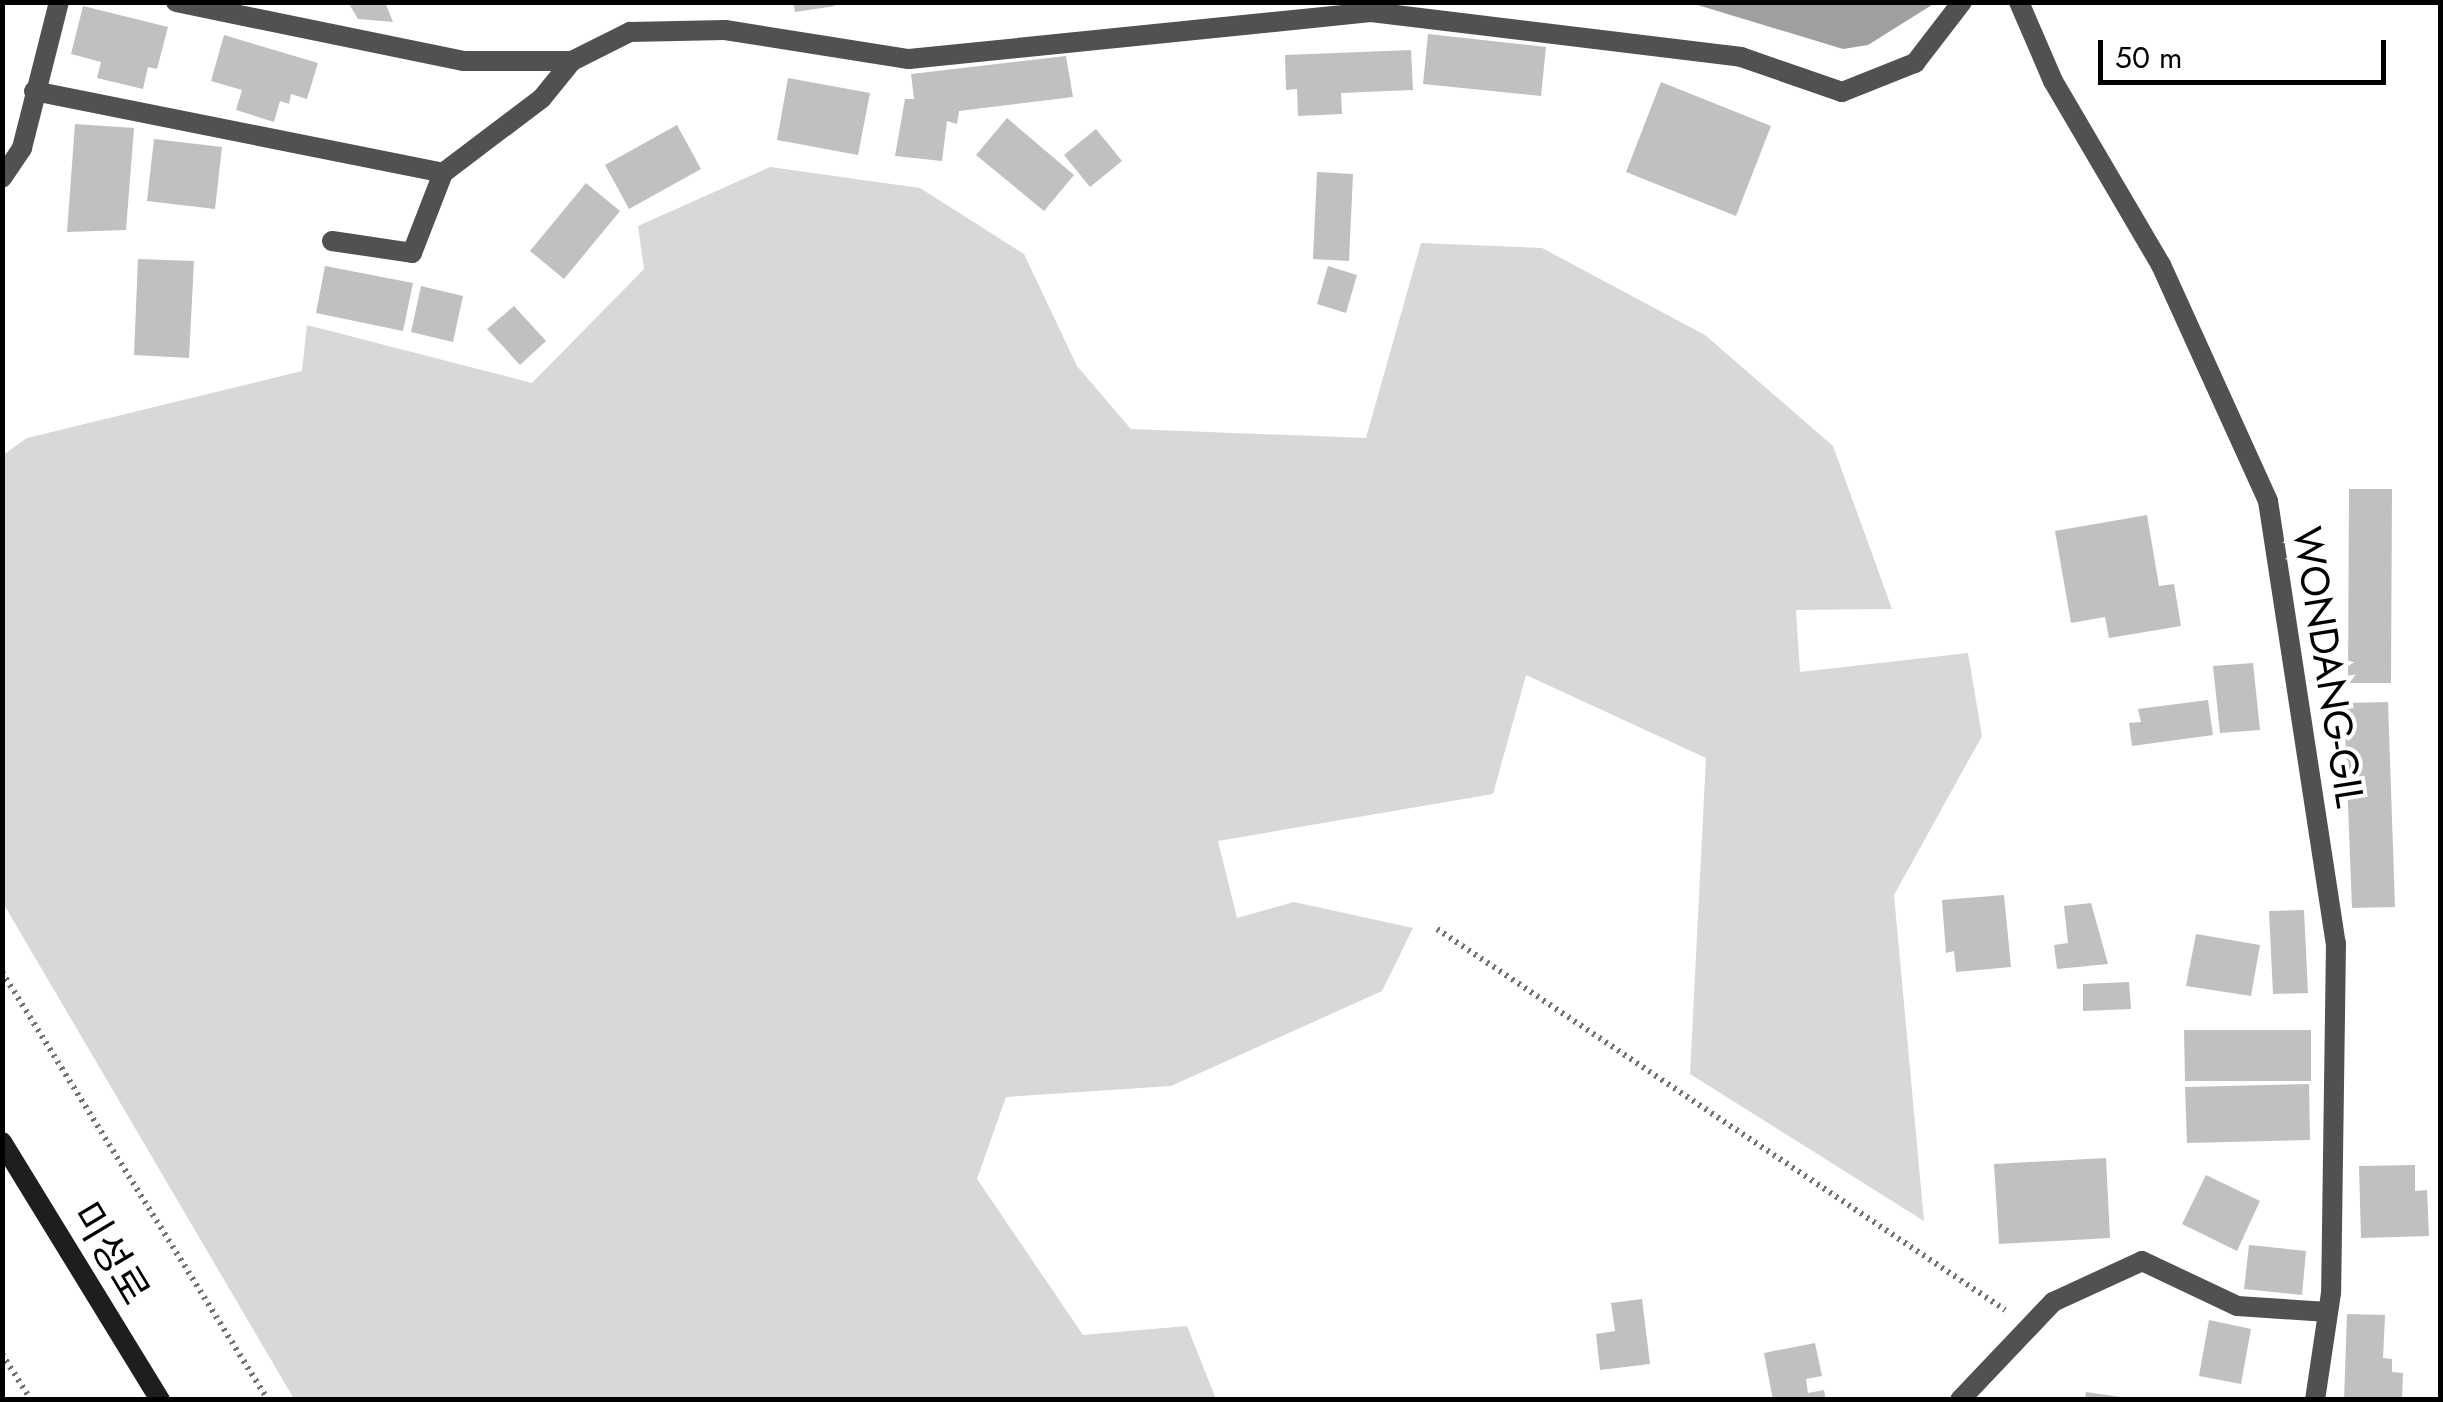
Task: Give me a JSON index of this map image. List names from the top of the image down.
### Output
{
  "streets": {
    "street": ["WONDANG-GIL", "미성로"]
  },
  "scale_bar": "50 m"
}
